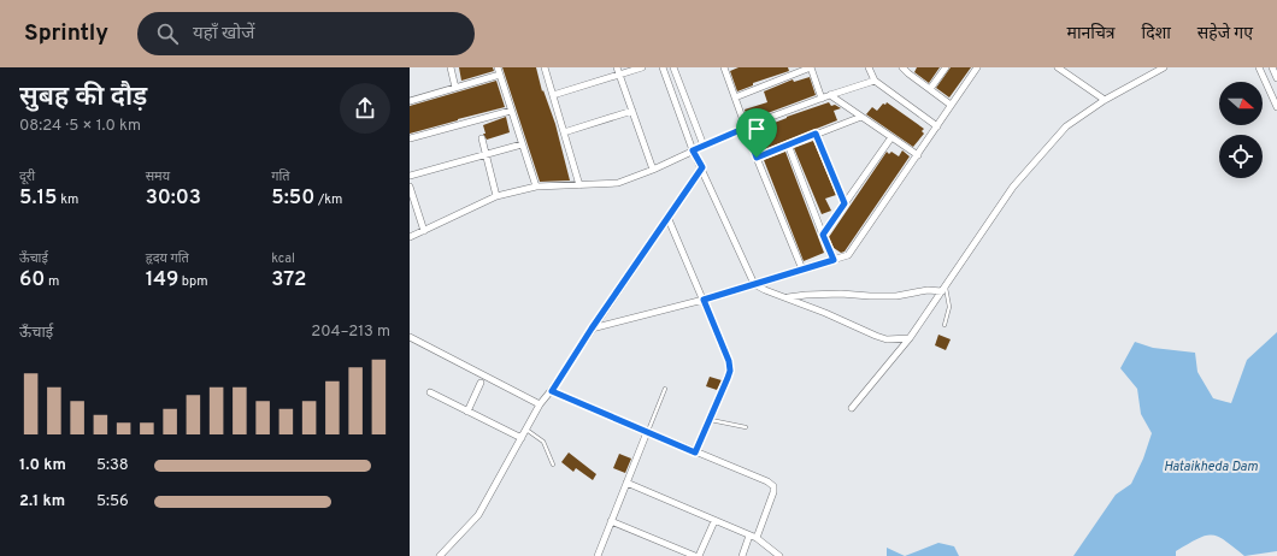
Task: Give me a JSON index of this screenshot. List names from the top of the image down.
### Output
{
  "water": ["Hataikheda Dam"],
  "north": "right",
  "page": {
    "header": "Sprintly",
    "search": "यहाँ खोजें",
    "nav": ["मानचित्र", "दिशा", "सहेजे गए"],
    "heading": ["सुबह की दौड़", "08:24 · 5 × 1.0 km"],
    "stats": [
      ["दूरी", "5.15 km"],
      ["समय", "30:03"],
      ["गति", "5:50 /km"],
      ["ऊँचाई", "60 m"],
      ["हृदय गति", "149 bpm"],
      ["kcal", "372"]
    ],
    "chart": ["ऊँचाई", "204–213 m"],
    "list": [
      {
        "name": "1.0 km",
        "note": "5:38"
      },
      {
        "name": "2.1 km",
        "note": "5:56"
      }
    ]
  }
}
